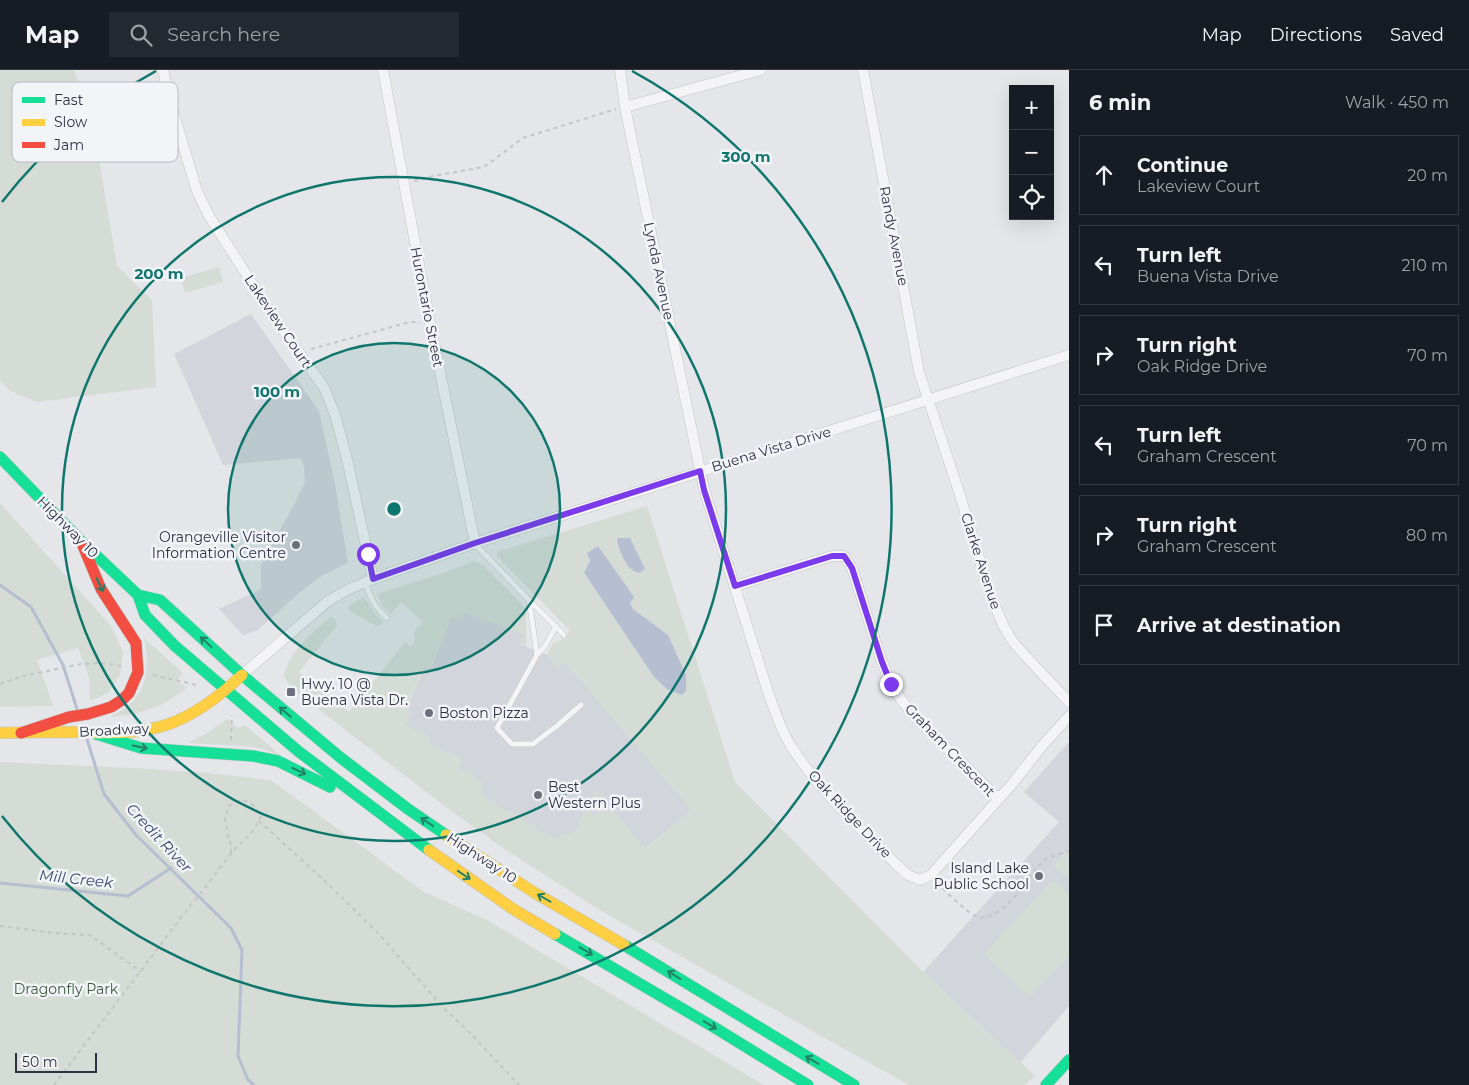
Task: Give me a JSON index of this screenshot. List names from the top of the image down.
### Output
{
  "streets": {
    "main road": ["Highway 10", "Broadway"],
    "street": [
      "Randy Avenue",
      "Lynda Avenue",
      "Hurontario Street",
      "Lakeview Court",
      "Buena Vista Drive",
      "Clarke Avenue",
      "Graham Crescent",
      "Oak Ridge Drive"
    ]
  },
  "crossings": [
    ["Randy Avenue", "Buena Vista Drive"],
    ["Randy Avenue", "Clarke Avenue"],
    ["Lynda Avenue", "Buena Vista Drive"],
    ["Lynda Avenue", "Oak Ridge Drive"],
    ["Hurontario Street", "Buena Vista Drive"],
    ["Lakeview Court", "Buena Vista Drive"],
    ["Buena Vista Drive", "Highway 10"],
    ["Buena Vista Drive", "Clarke Avenue"],
    ["Buena Vista Drive", "Broadway"],
    ["Buena Vista Drive", "Oak Ridge Drive"],
    ["Highway 10", "Broadway"],
    ["Graham Crescent", "Oak Ridge Drive"]
  ],
  "water": ["Credit River", "Mill Creek"],
  "parks": ["Dragonfly Park"],
  "places": {
    "other": [
      "Orangeville Visitor Information Centre",
      "Boston Pizza",
      "Best Western Plus",
      "Island Lake Public School"
    ],
    "transit": ["Hwy. 10 @ Buena Vista Dr."]
  },
  "legend": ["Fast", "Slow", "Jam"],
  "scale_bar": "50 m",
  "page": {
    "header": "Map",
    "search": "Search here",
    "nav": ["Map", "Directions", "Saved"],
    "heading": ["6 min", "Walk · 450 m"],
    "map_buttons": ["+", "−"],
    "list": [
      ["Continue", "Lakeview Court", "20 m"],
      ["Turn left", "Buena Vista Drive", "210 m"],
      ["Turn right", "Oak Ridge Drive", "70 m"],
      ["Turn left", "Graham Crescent", "70 m"],
      ["Turn right", "Graham Crescent", "80 m"],
      "Arrive at destination"
    ],
    "scale": "50 m"
  },
  "rings": ["300 m", "200 m", "100 m"]
}
